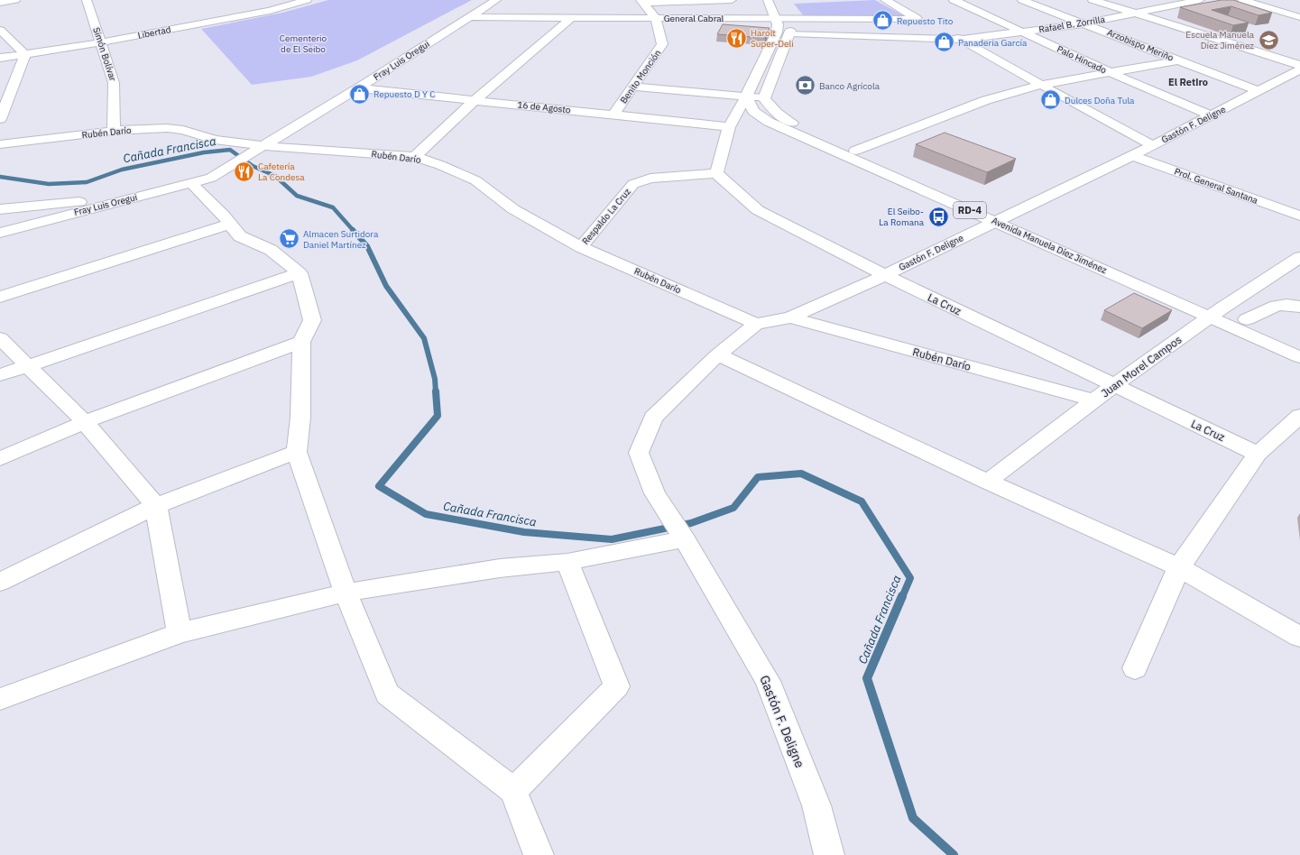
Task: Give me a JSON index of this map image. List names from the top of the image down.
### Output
{
  "streets": {
    "street": [
      "General Cabral",
      "Rafael B. Zorrilla",
      "Libertad",
      "Arzobispo Meriño",
      "Simón Bolívar",
      "Palo Hincado",
      "Fray Luis Oregui",
      "Benito Monción",
      "16 de Agosto",
      "Gastón F. Deligne",
      "Rubén Darío",
      "Prol. General Santana",
      "RD-4",
      "Respaldo La Cruz",
      "Avenida Manuela Díez Jiménez",
      "La Cruz",
      "Juan Morel Campos"
    ]
  },
  "crossings": [
    ["General Cabral", "Fray Luis Oregui"],
    ["General Cabral", "Benito Monción"],
    ["Rafael B. Zorrilla", "Arzobispo Meriño"],
    ["Rafael B. Zorrilla", "Palo Hincado"],
    ["Libertad", "Simón Bolívar"],
    ["Arzobispo Meriño", "Gastón F. Deligne"],
    ["Simón Bolívar", "Rubén Darío"],
    ["Palo Hincado", "Gastón F. Deligne"],
    ["Fray Luis Oregui", "16 de Agosto"],
    ["Fray Luis Oregui", "Rubén Darío"],
    ["Benito Monción", "16 de Agosto"],
    ["Gastón F. Deligne", "Rubén Darío"],
    ["Gastón F. Deligne", "Prol. General Santana"],
    ["Gastón F. Deligne", "Avenida Manuela Díez Jiménez"],
    ["Gastón F. Deligne", "La Cruz"],
    ["Rubén Darío", "Respaldo La Cruz"],
    ["Rubén Darío", "Juan Morel Campos"],
    ["Respaldo La Cruz", "La Cruz"],
    ["Avenida Manuela Díez Jiménez", "Juan Morel Campos"],
    ["La Cruz", "Juan Morel Campos"]
  ],
  "districts": ["El Retiro"],
  "water": ["Cañada Francisca"],
  "parks": ["Cementerio de El Seibo"],
  "places": {
    "shop": [
      "Repuesto Tito",
      "Panadería García",
      "Repuesto D Y C",
      "Dulces Doña Tula"
    ],
    "restaurant": ["Harolt Super-Deli", "Cafetería La Condesa"],
    "school or university": ["Escuela Manuela Díez Jiménez"],
    "bank": ["Banco Agrícola"],
    "bus stop": ["El Seibo- La Romana"],
    "supermarket": ["Almacen Surtidora Daniel Martínez"]
  }
}
